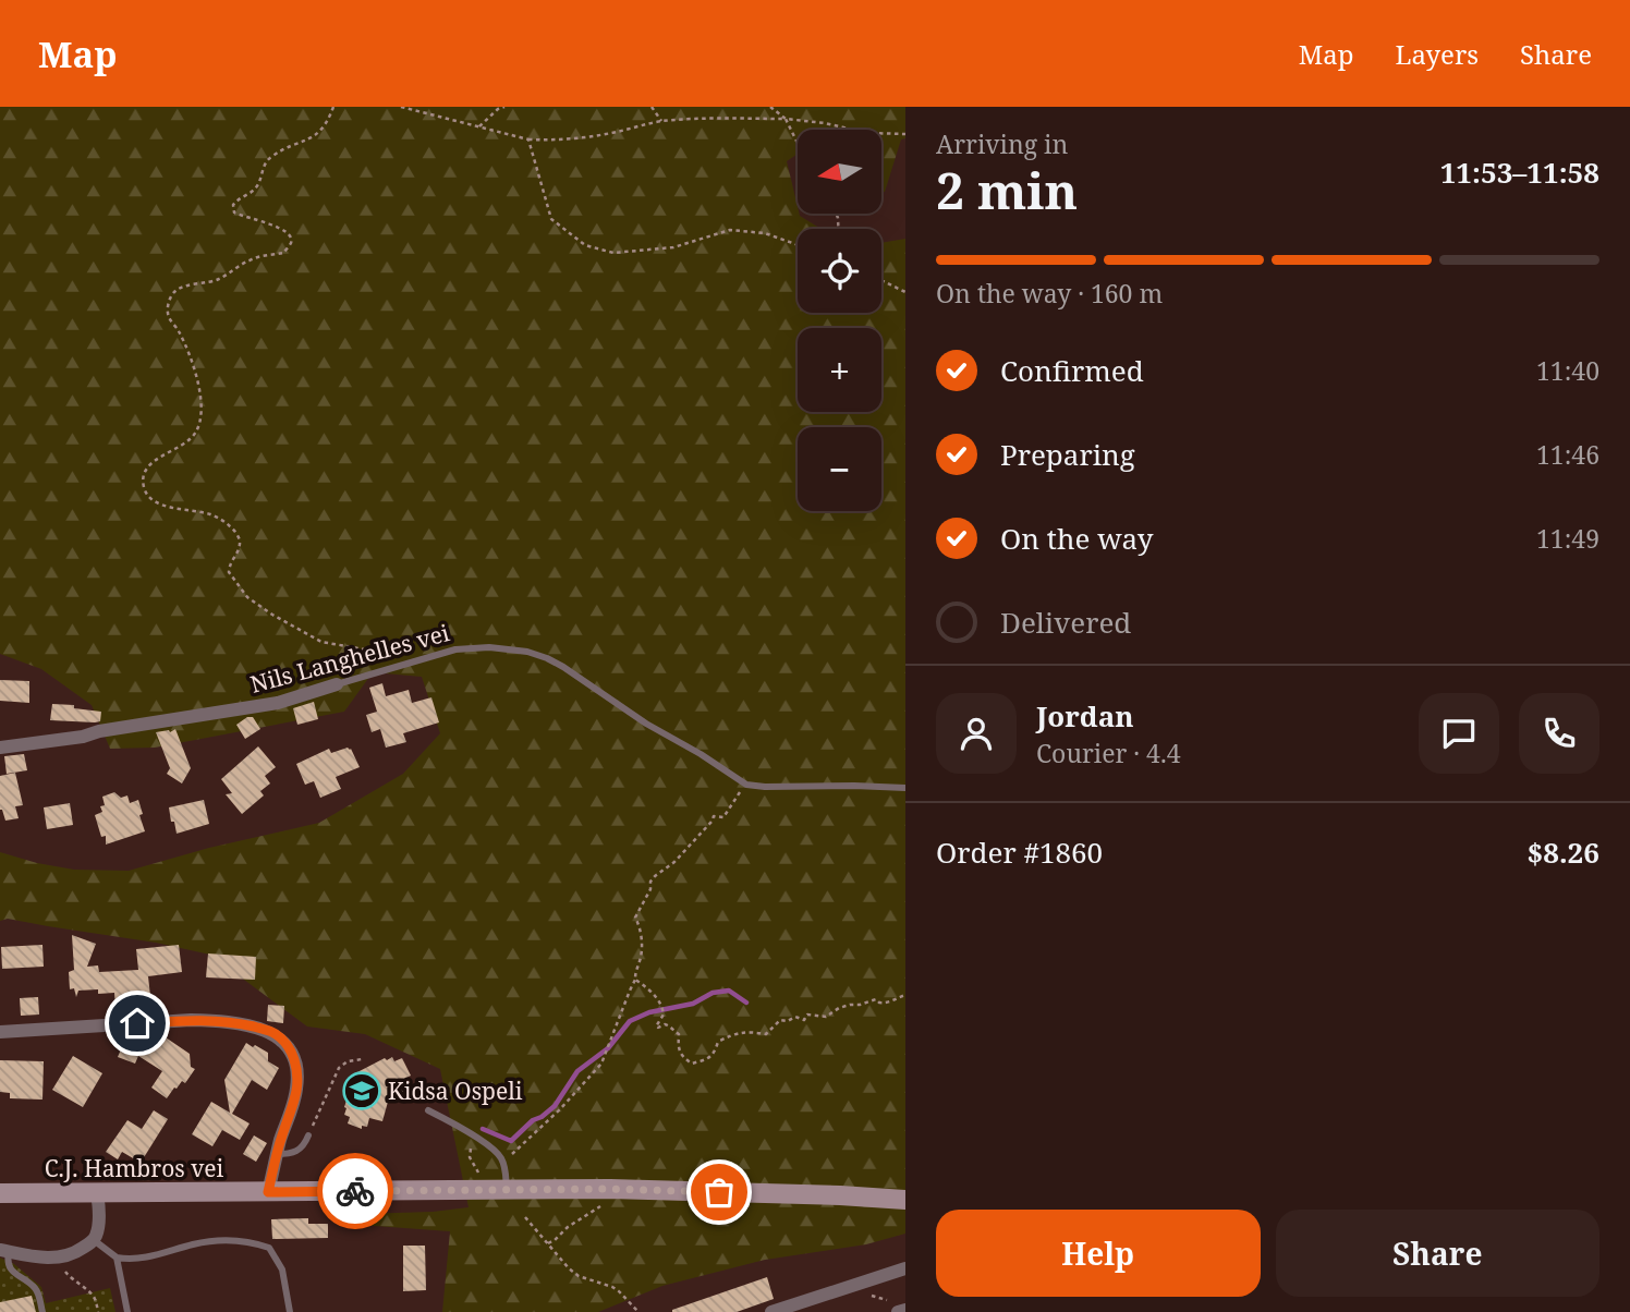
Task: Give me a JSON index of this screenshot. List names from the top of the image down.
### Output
{
  "streets": {
    "main road": ["C.J. Hambros vei"],
    "street": ["Nils Langhelles vei"]
  },
  "places": {
    "school or university": ["Kidsa Ospeli"]
  },
  "north": "left",
  "page": {
    "header": "Map",
    "nav": ["Map", "Layers", "Share"],
    "heading": ["2 min", "Arriving in", "11:53–11:58"],
    "panel": [
      "Jordan",
      "Courier · 4.4",
      "Order #1860",
      "$8.26"
    ],
    "map_buttons": ["+", "−"],
    "bar": "On the way · 160 m",
    "list": [
      ["Confirmed", "11:40"],
      ["Preparing", "11:46"],
      ["On the way", "11:49"],
      "Delivered"
    ],
    "buttons": ["Help", "Share"]
  }
}
